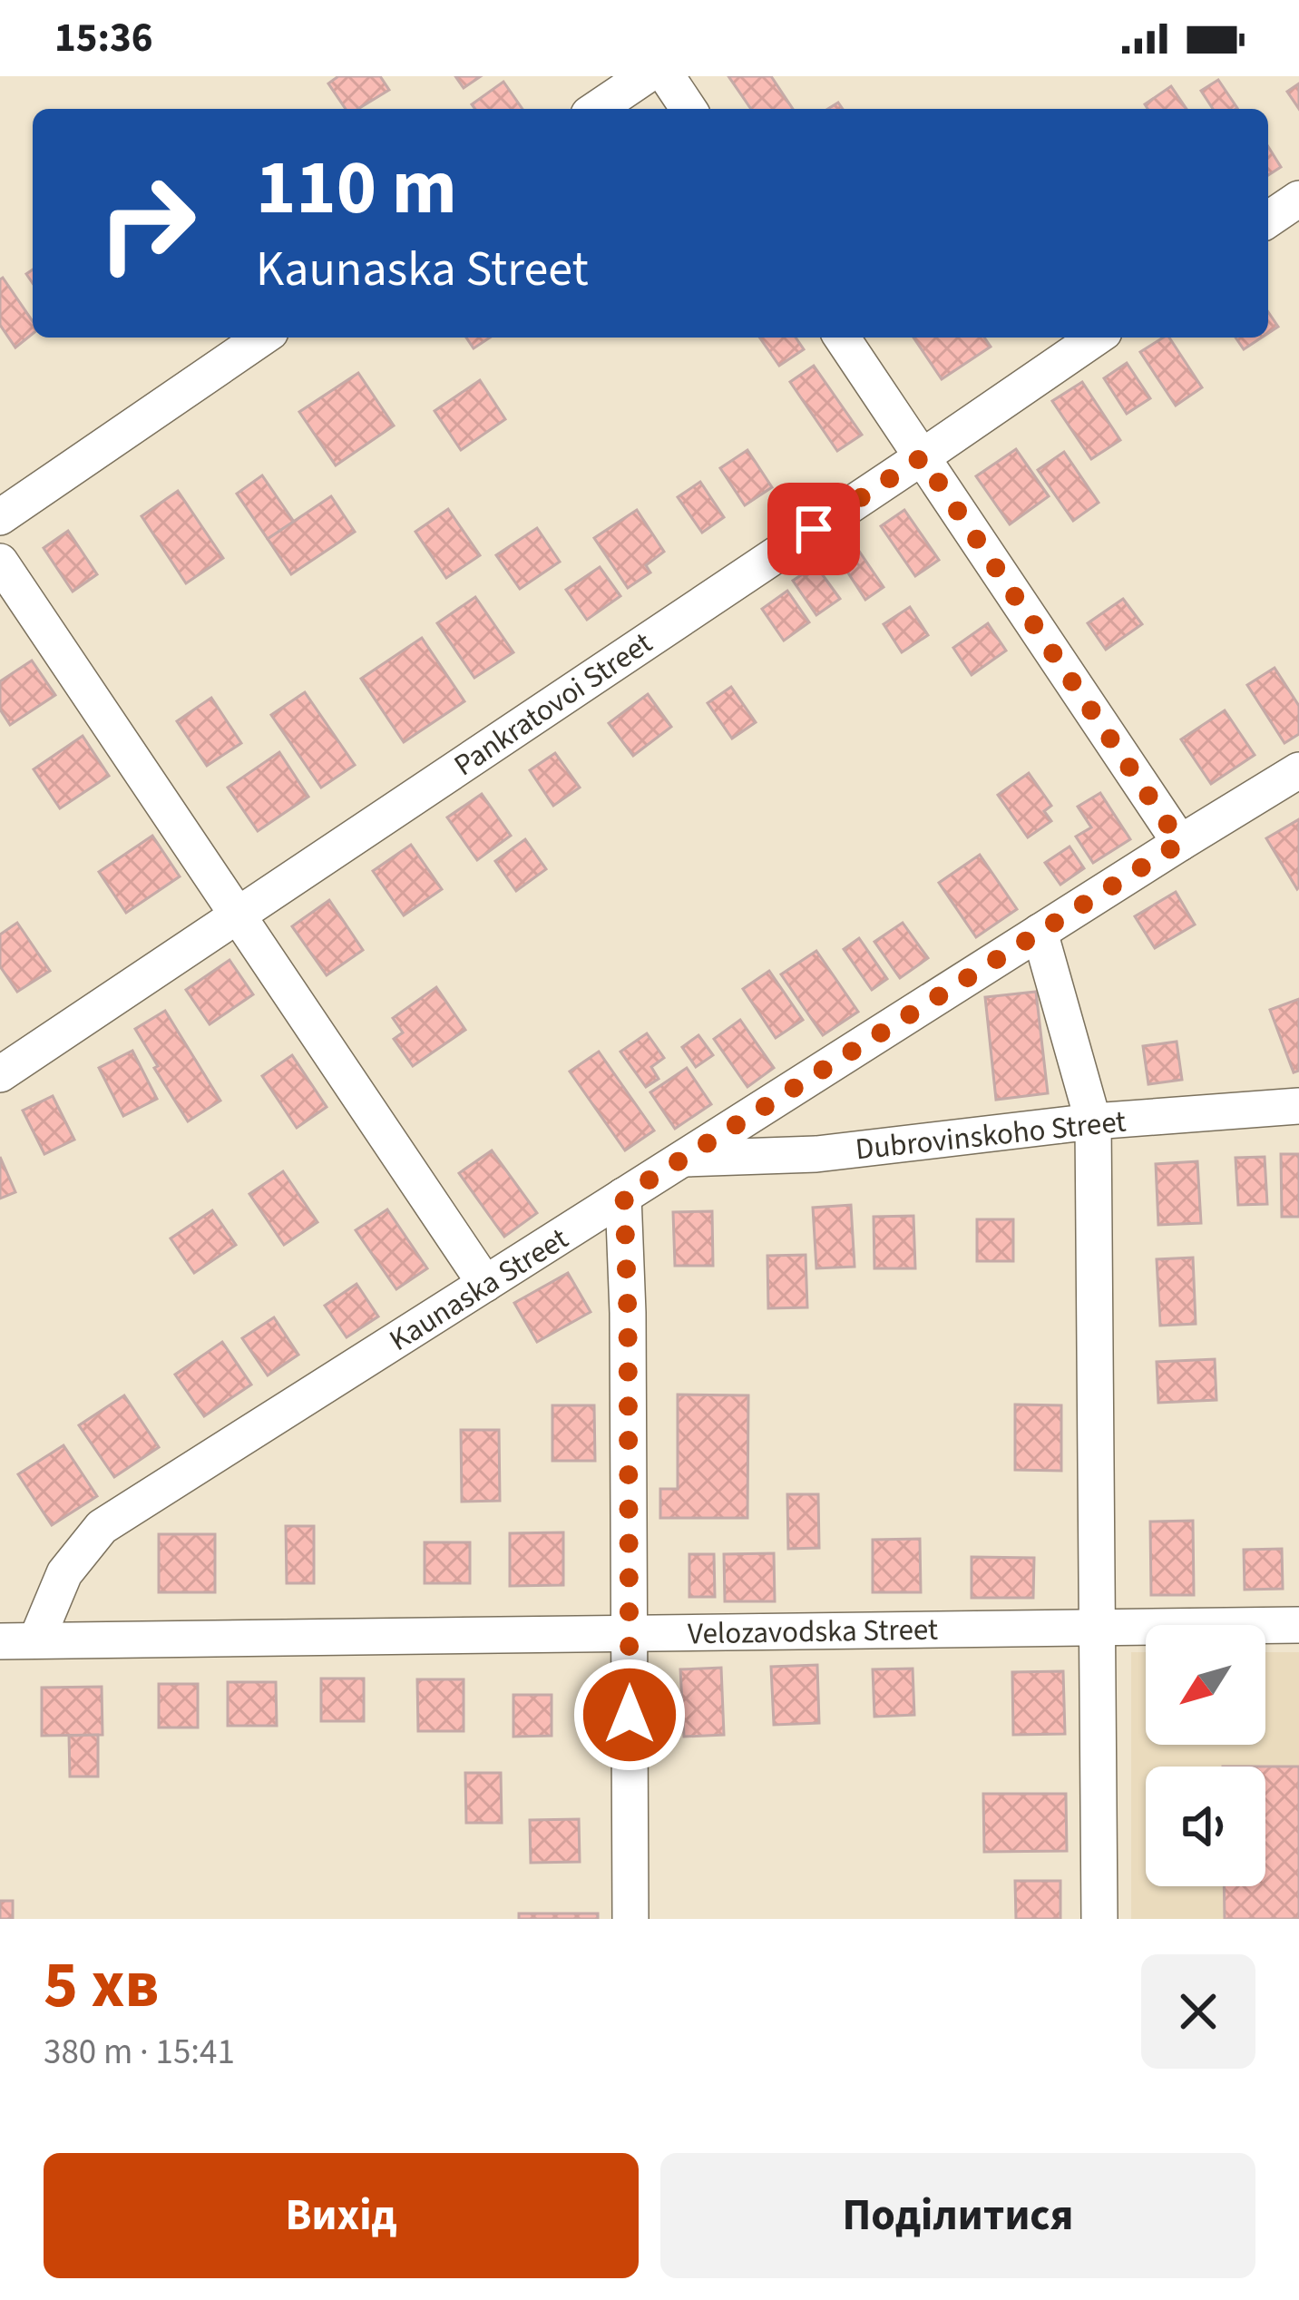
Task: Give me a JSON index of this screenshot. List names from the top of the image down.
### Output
{
  "streets": {
    "street": [
      "Pankratovoi Street",
      "Dubrovinskoho Street",
      "Kaunaska Street",
      "Velozavodska Street"
    ]
  },
  "crossings": [
    ["Dubrovinskoho Street", "Kaunaska Street"],
    ["Kaunaska Street", "Velozavodska Street"]
  ],
  "north": "bottom left",
  "page": {
    "status": "15:36",
    "turn": ["110 m", "Kaunaska Street"],
    "heading": ["5 хв", "380 m · 15:41"],
    "buttons": ["Вихід", "Поділитися"]
  }
}
